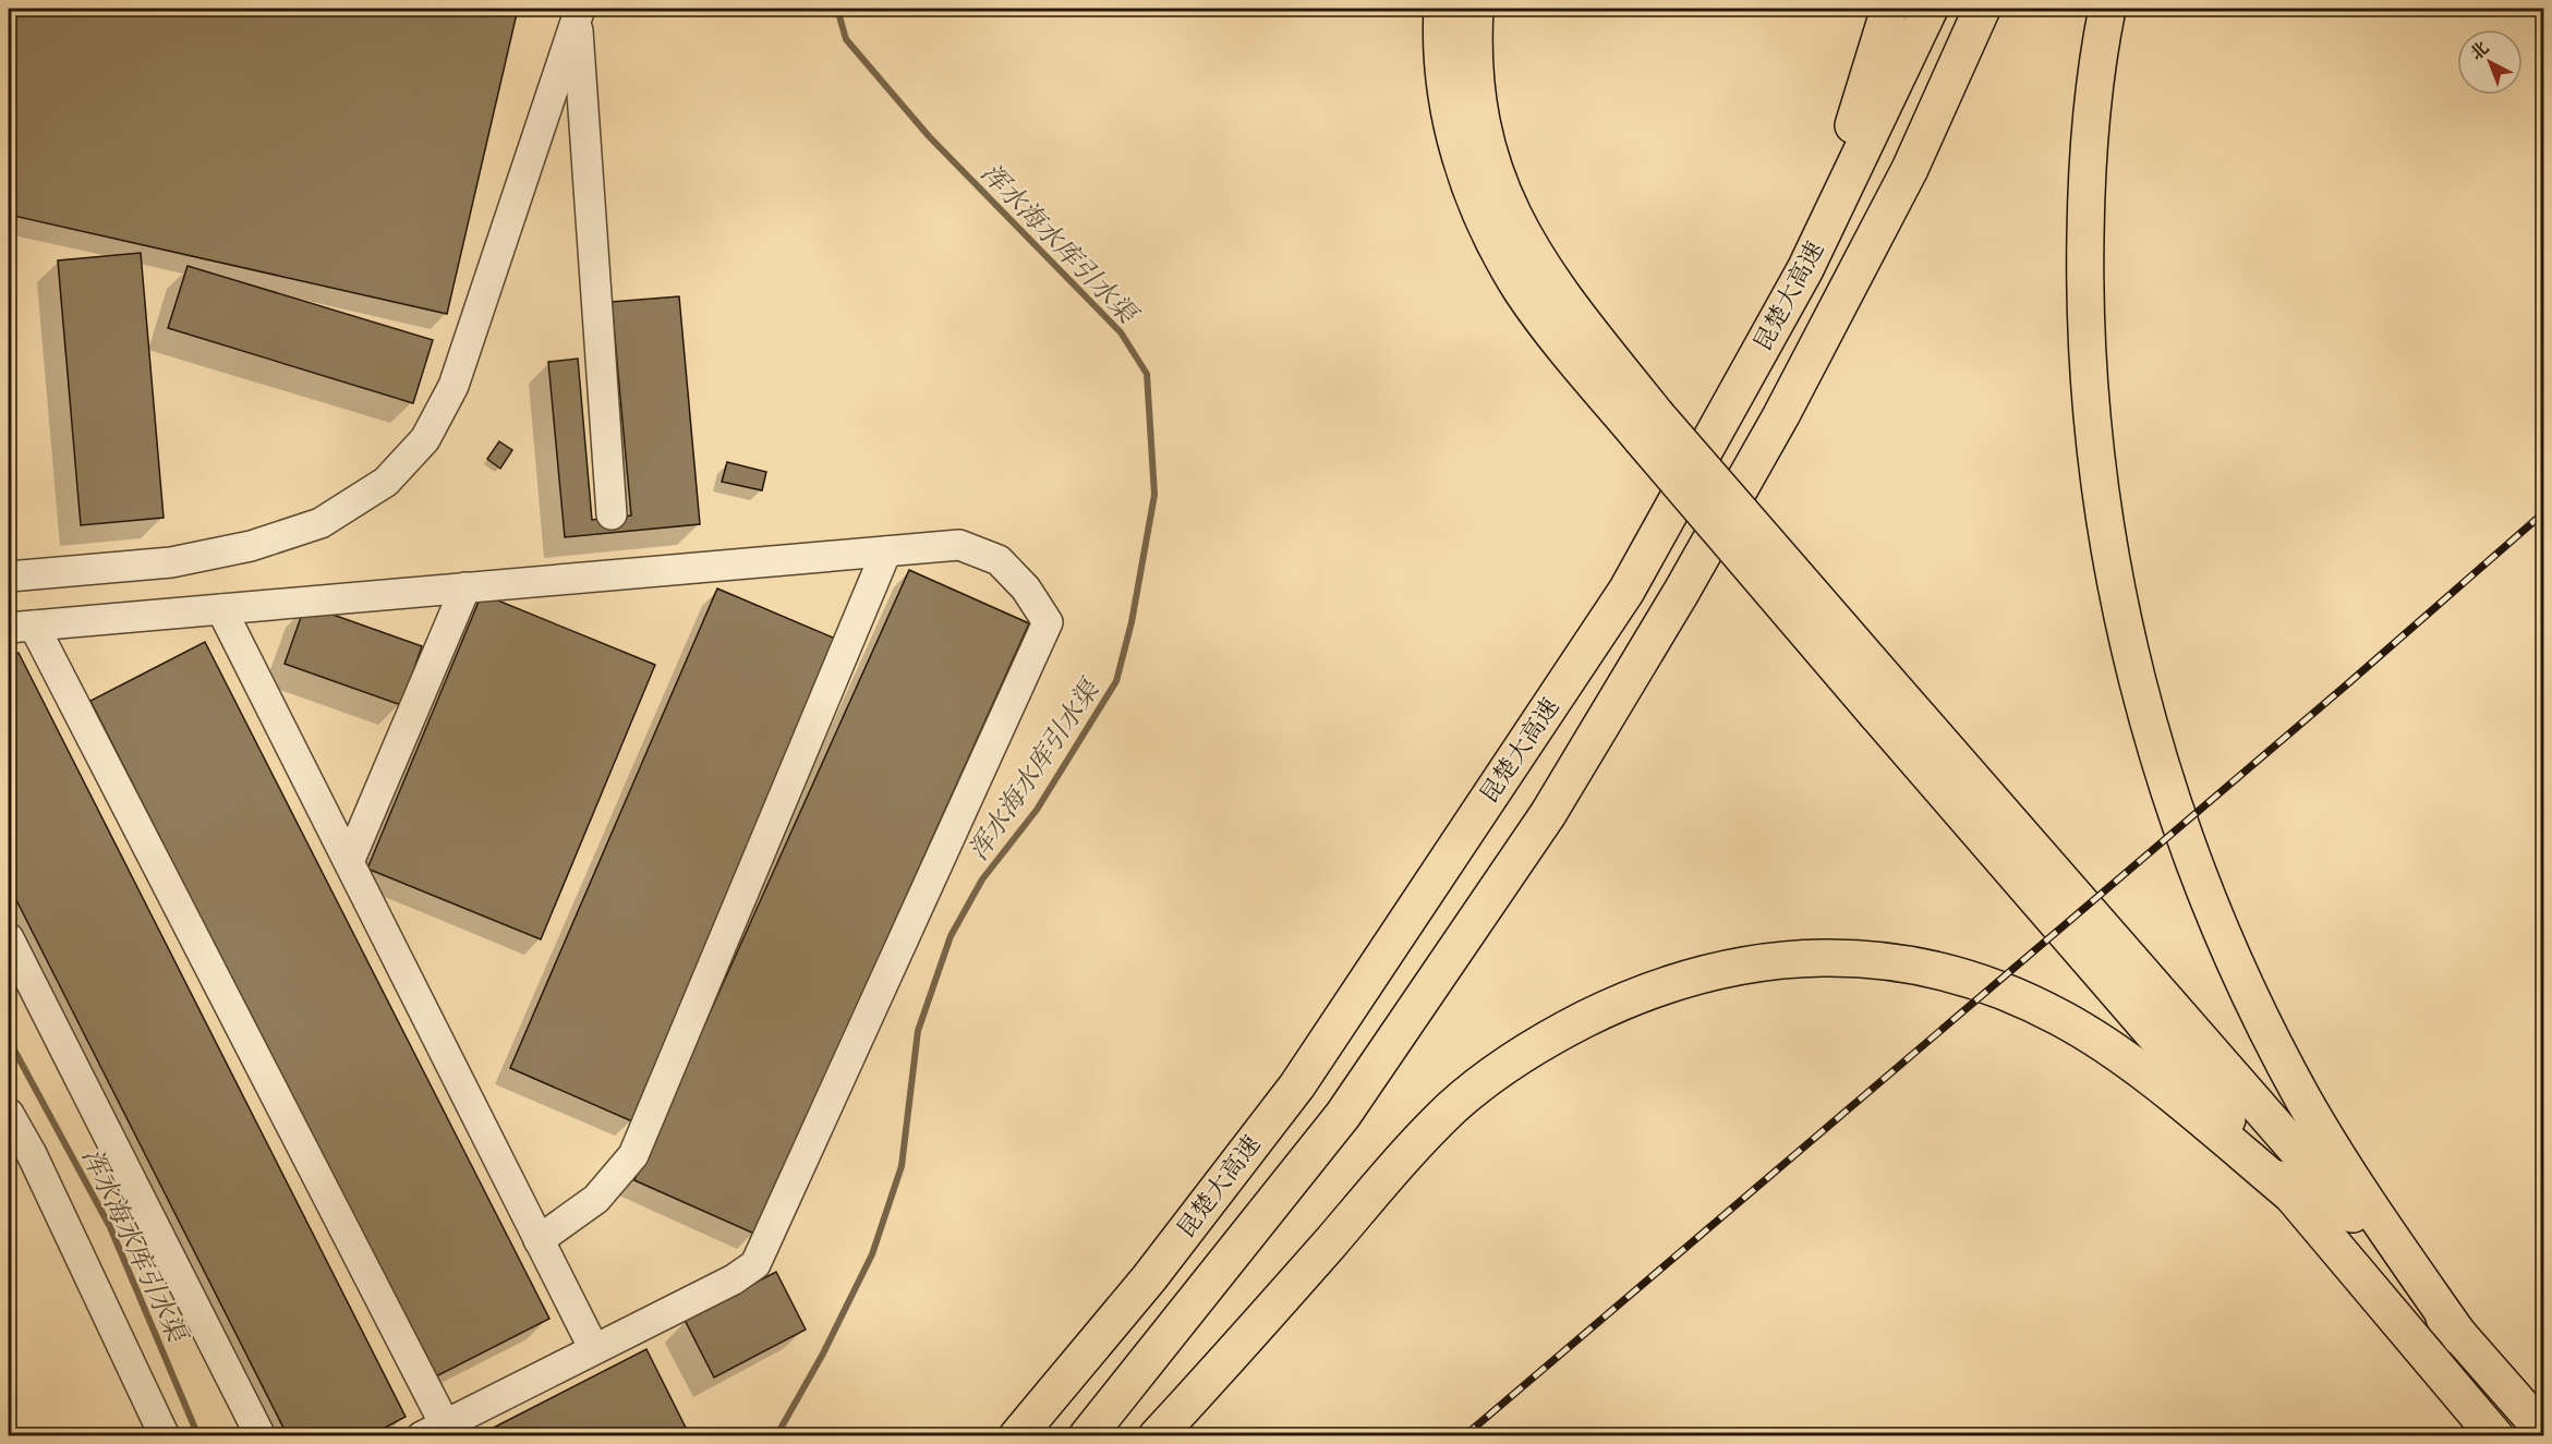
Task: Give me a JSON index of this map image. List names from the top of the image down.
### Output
{
  "streets": {
    "highway": ["昆楚大高速"]
  },
  "water": ["浑水海水库引水渠"],
  "north": "top left"
}
